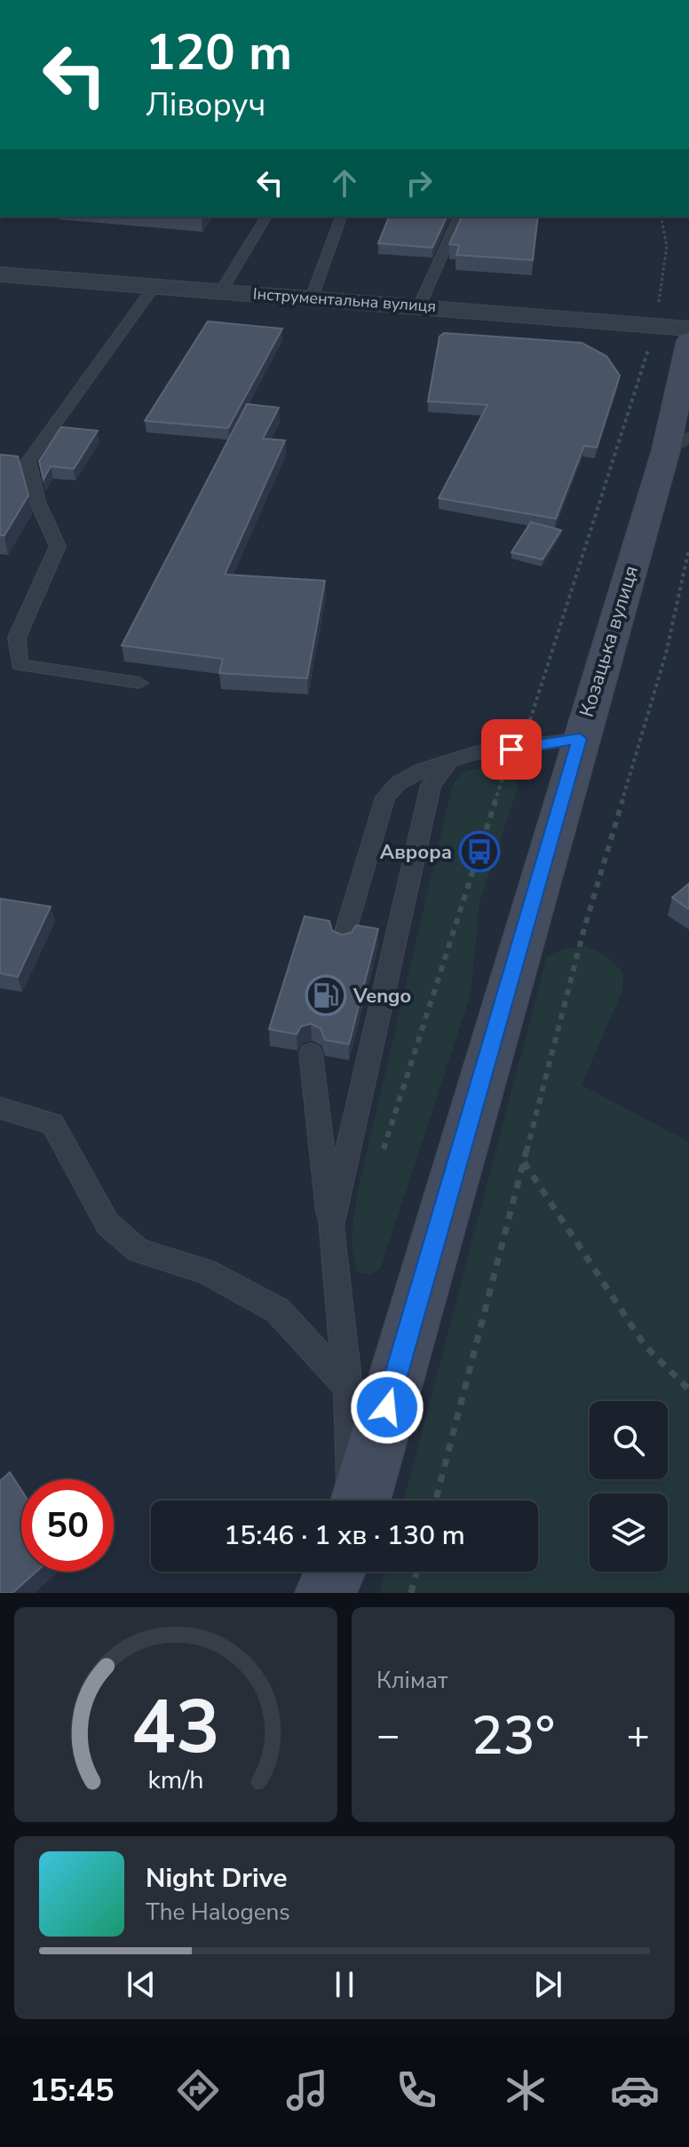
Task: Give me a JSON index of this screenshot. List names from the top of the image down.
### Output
{
  "streets": {
    "main road": ["Козацька вулиця"],
    "street": ["Інструментальна вулиця"]
  },
  "places": {
    "bus stop": ["Аврора"],
    "fuel station": ["Vengo"]
  },
  "page": {
    "turn": ["120 m", "Ліворуч"],
    "limit": "50",
    "trip": "15:46 · 1 хв · 130 m",
    "tile": "Клімат",
    "heat": ["−", "23°", "+"],
    "song": ["Night Drive", "The Halogens"],
    "tabs": "15:45",
    "gauge": ["43", "km/h"]
  }
}
